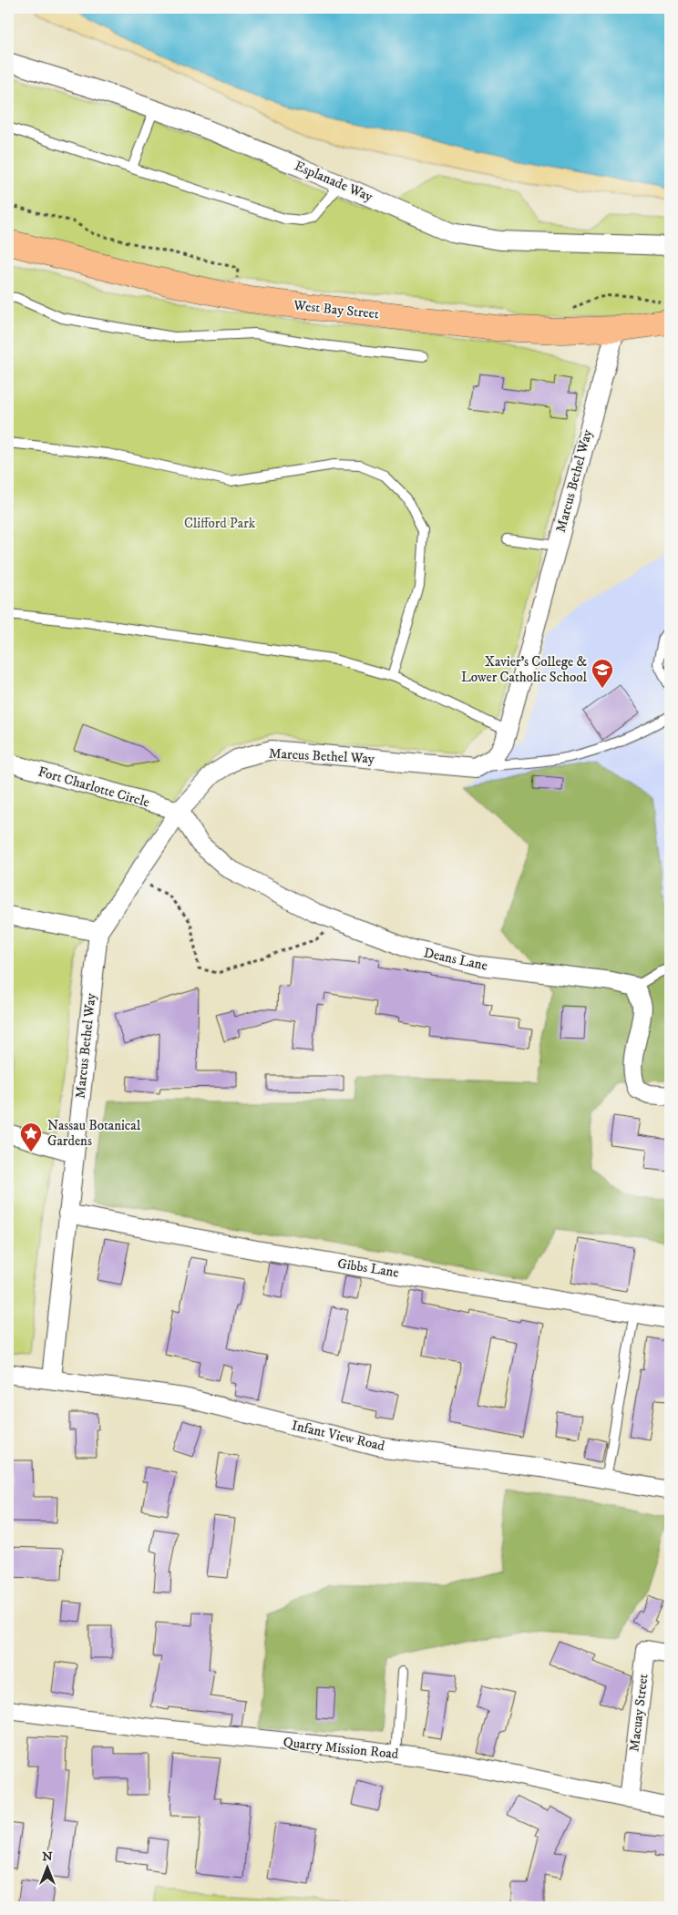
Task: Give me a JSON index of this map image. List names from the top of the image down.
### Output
{
  "streets": {
    "highway": ["West Bay Street"],
    "street": [
      "Esplanade Way",
      "Marcus Bethel Way",
      "Fort Charlotte Circle",
      "Deans Lane",
      "Gibbs Lane",
      "Infant View Road",
      "Macuay Street",
      "Quarry Mission Road"
    ]
  },
  "crossings": [
    ["West Bay Street", "Marcus Bethel Way"],
    ["Marcus Bethel Way", "Fort Charlotte Circle"],
    ["Marcus Bethel Way", "Deans Lane"],
    ["Marcus Bethel Way", "Gibbs Lane"],
    ["Marcus Bethel Way", "Infant View Road"],
    ["Fort Charlotte Circle", "Deans Lane"],
    ["Macuay Street", "Quarry Mission Road"]
  ],
  "parks": ["Clifford Park"],
  "places": {
    "school or university": ["Xavier's College & Lower Catholic School"],
    "place": ["Nassau Botanical Gardens"]
  },
  "north": "top"
}
